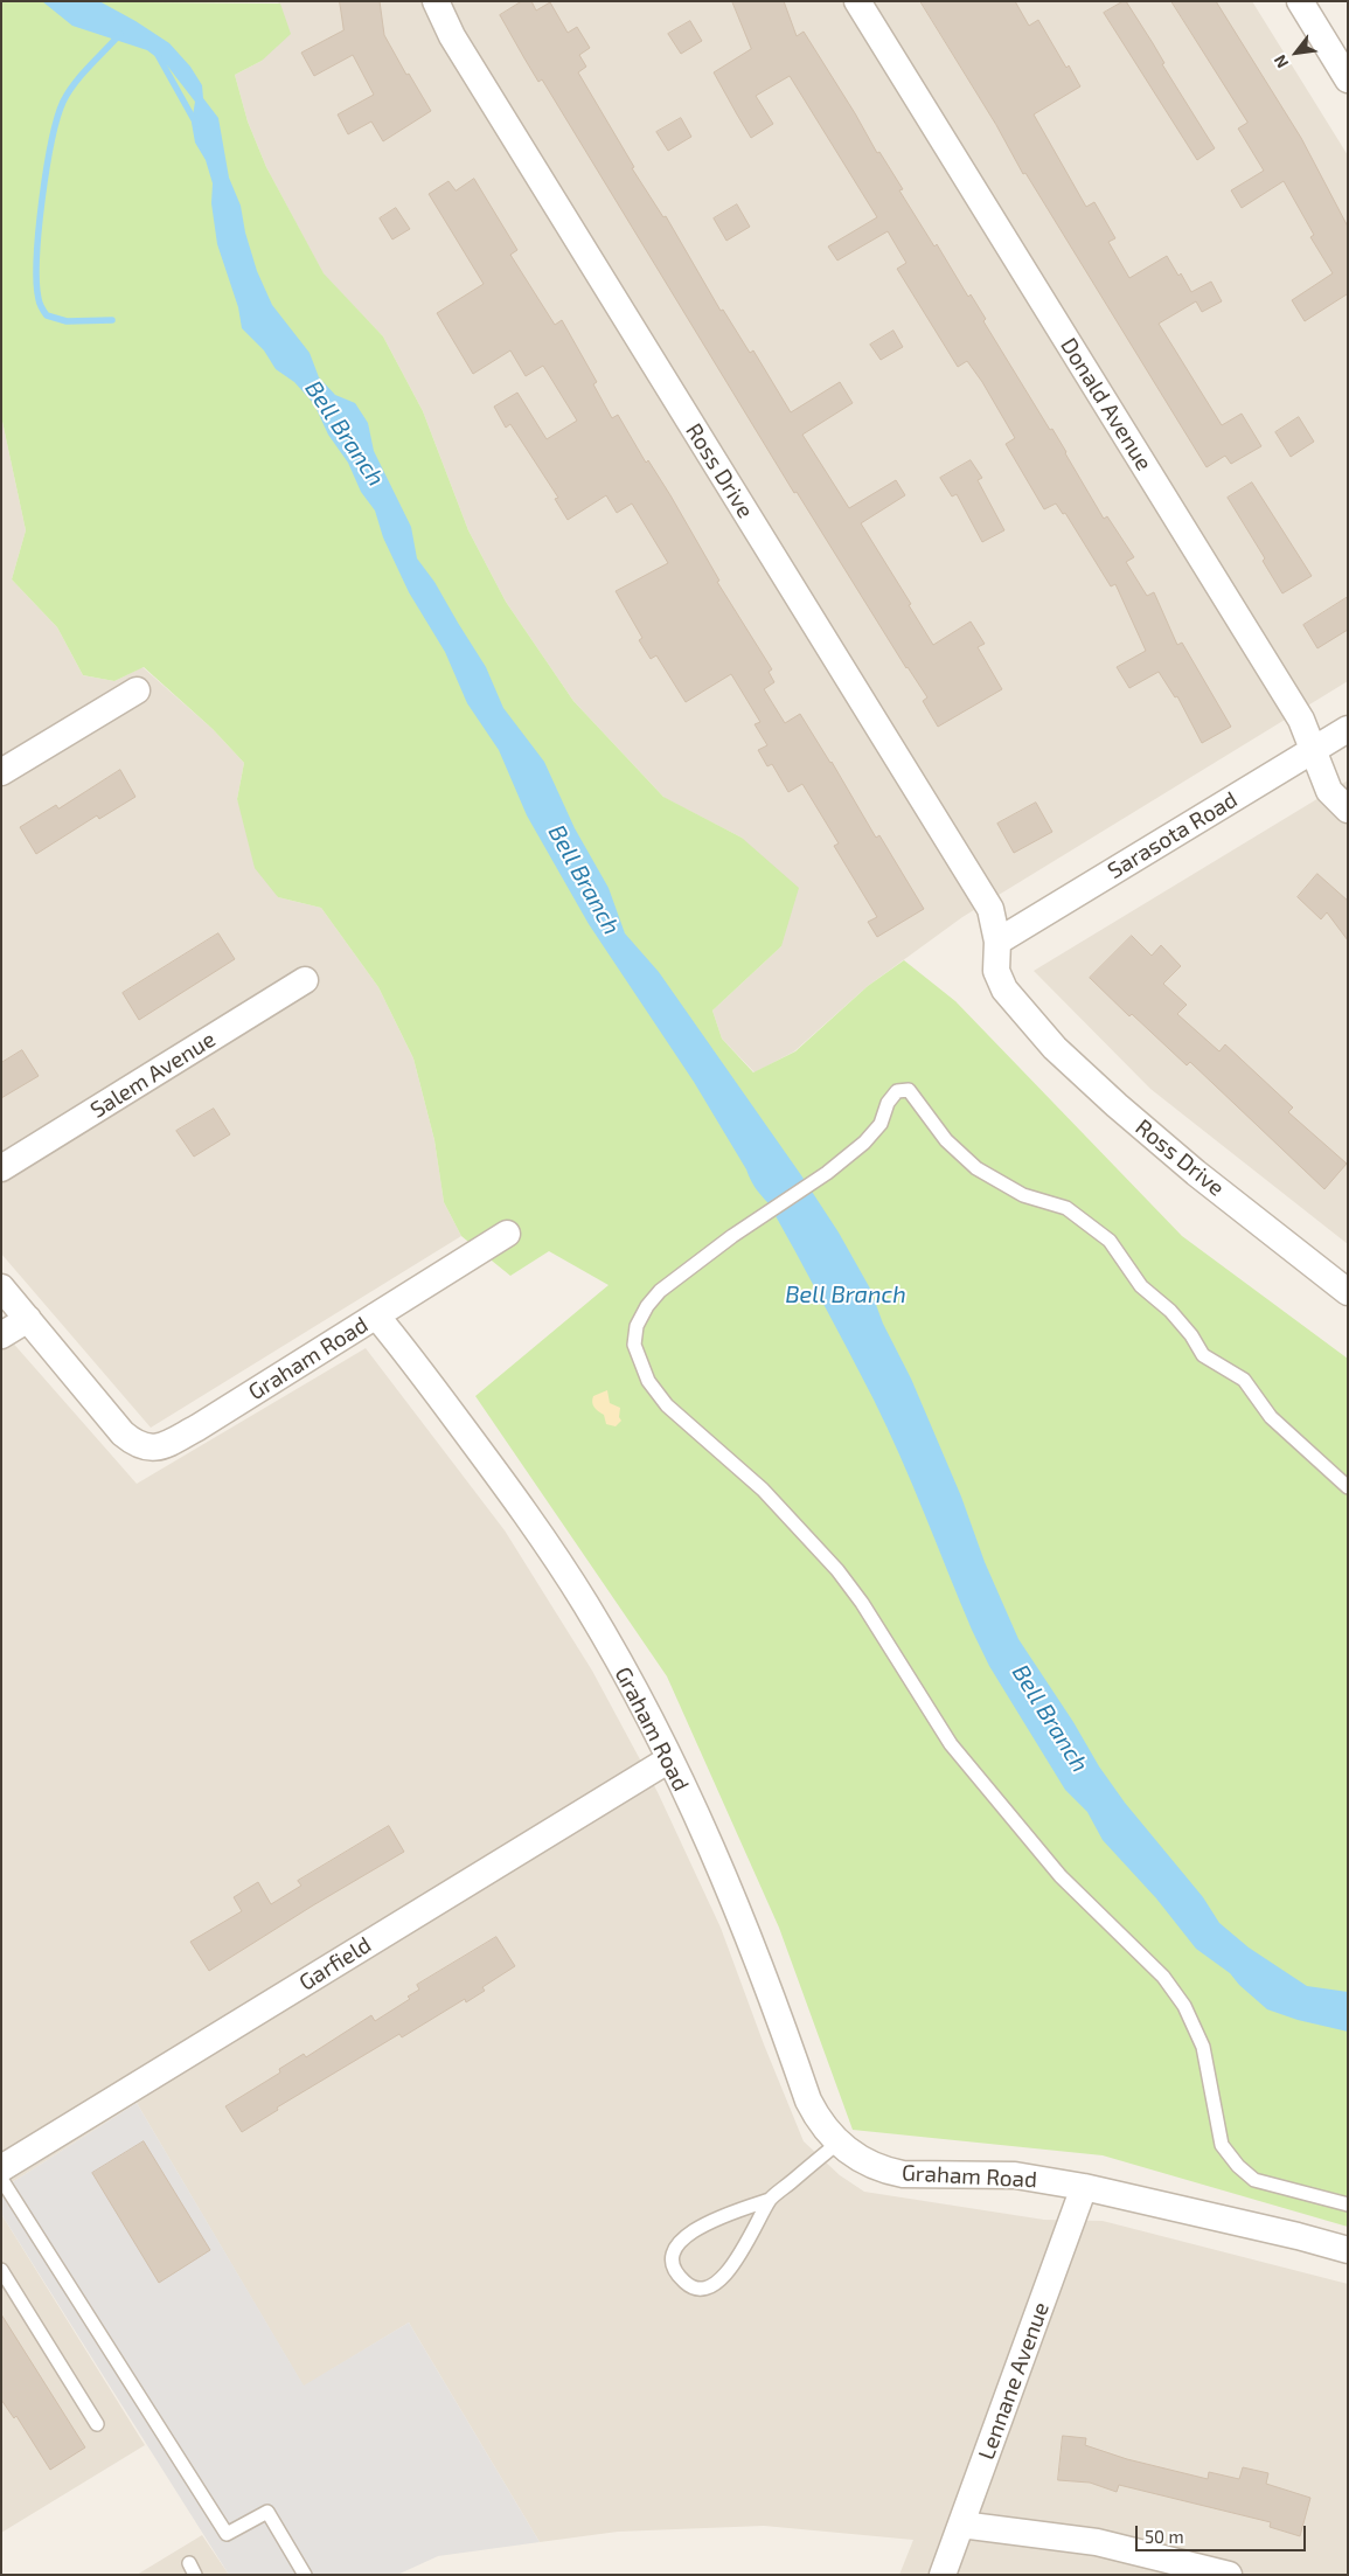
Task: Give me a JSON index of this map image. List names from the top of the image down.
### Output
{
  "streets": {
    "street": [
      "Donald Avenue",
      "Ross Drive",
      "Sarasota Road",
      "Salem Avenue",
      "Graham Road",
      "Garfield",
      "Lennane Avenue"
    ]
  },
  "crossings": [
    ["Donald Avenue", "Sarasota Road"],
    ["Ross Drive", "Sarasota Road"],
    ["Graham Road", "Garfield"],
    ["Graham Road", "Lennane Avenue"]
  ],
  "water": ["Bell Branch"],
  "scale_bar": "50 m",
  "north": "bottom left"
}
